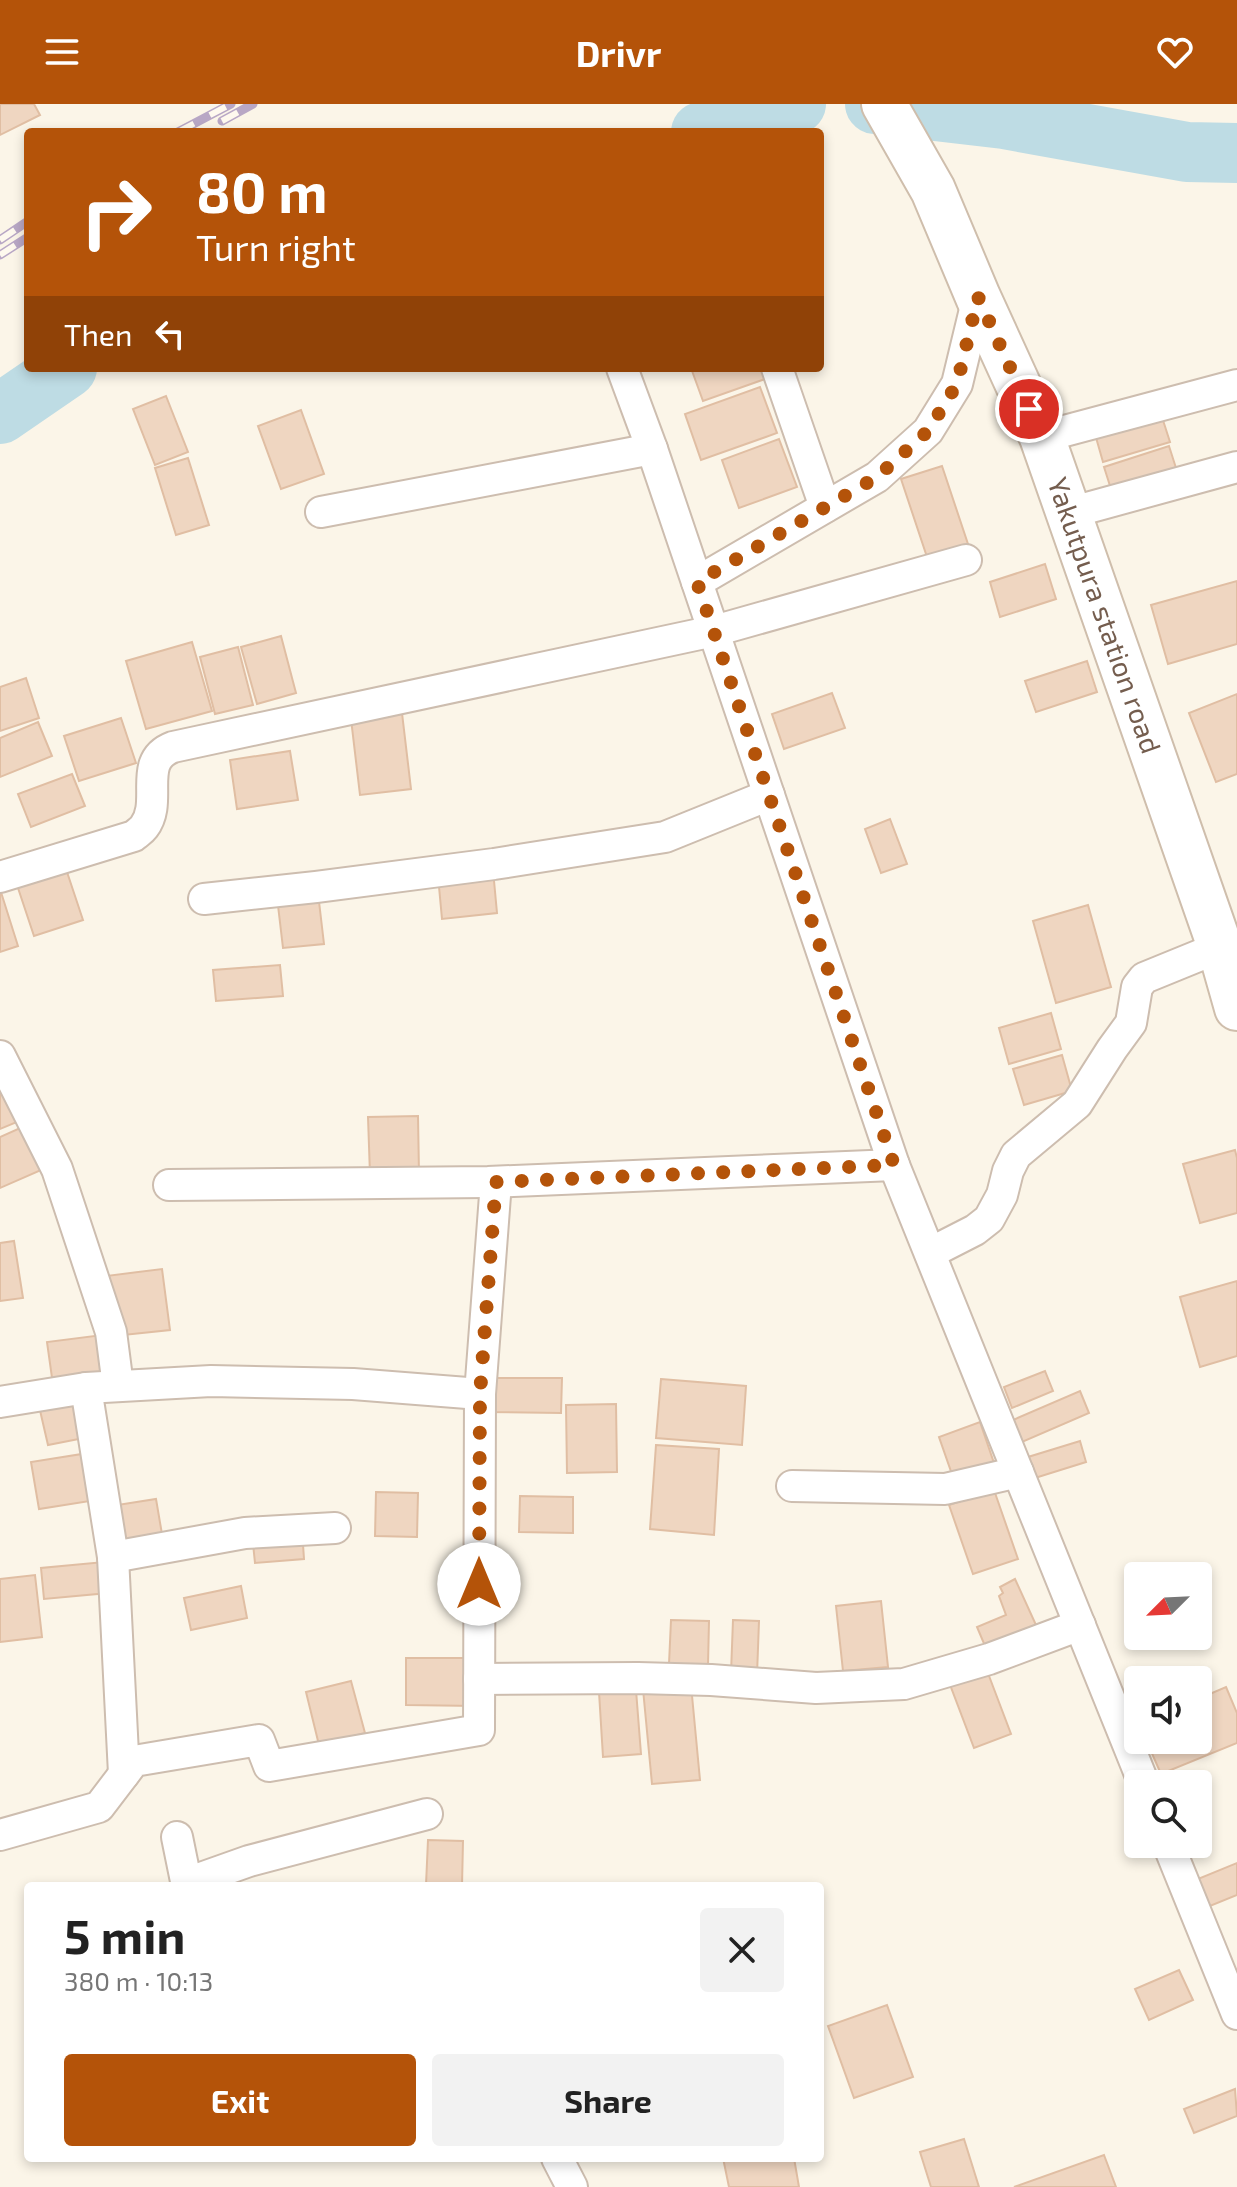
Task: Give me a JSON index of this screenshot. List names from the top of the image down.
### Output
{
  "streets": {
    "street": ["Yakutpura station road"]
  },
  "north": "bottom left",
  "page": {
    "header": "Drivr",
    "turn": ["80 m", "Turn right"],
    "then": "Then",
    "heading": ["5 min", "380 m · 10:13"],
    "buttons": ["Exit", "Share"]
  }
}
